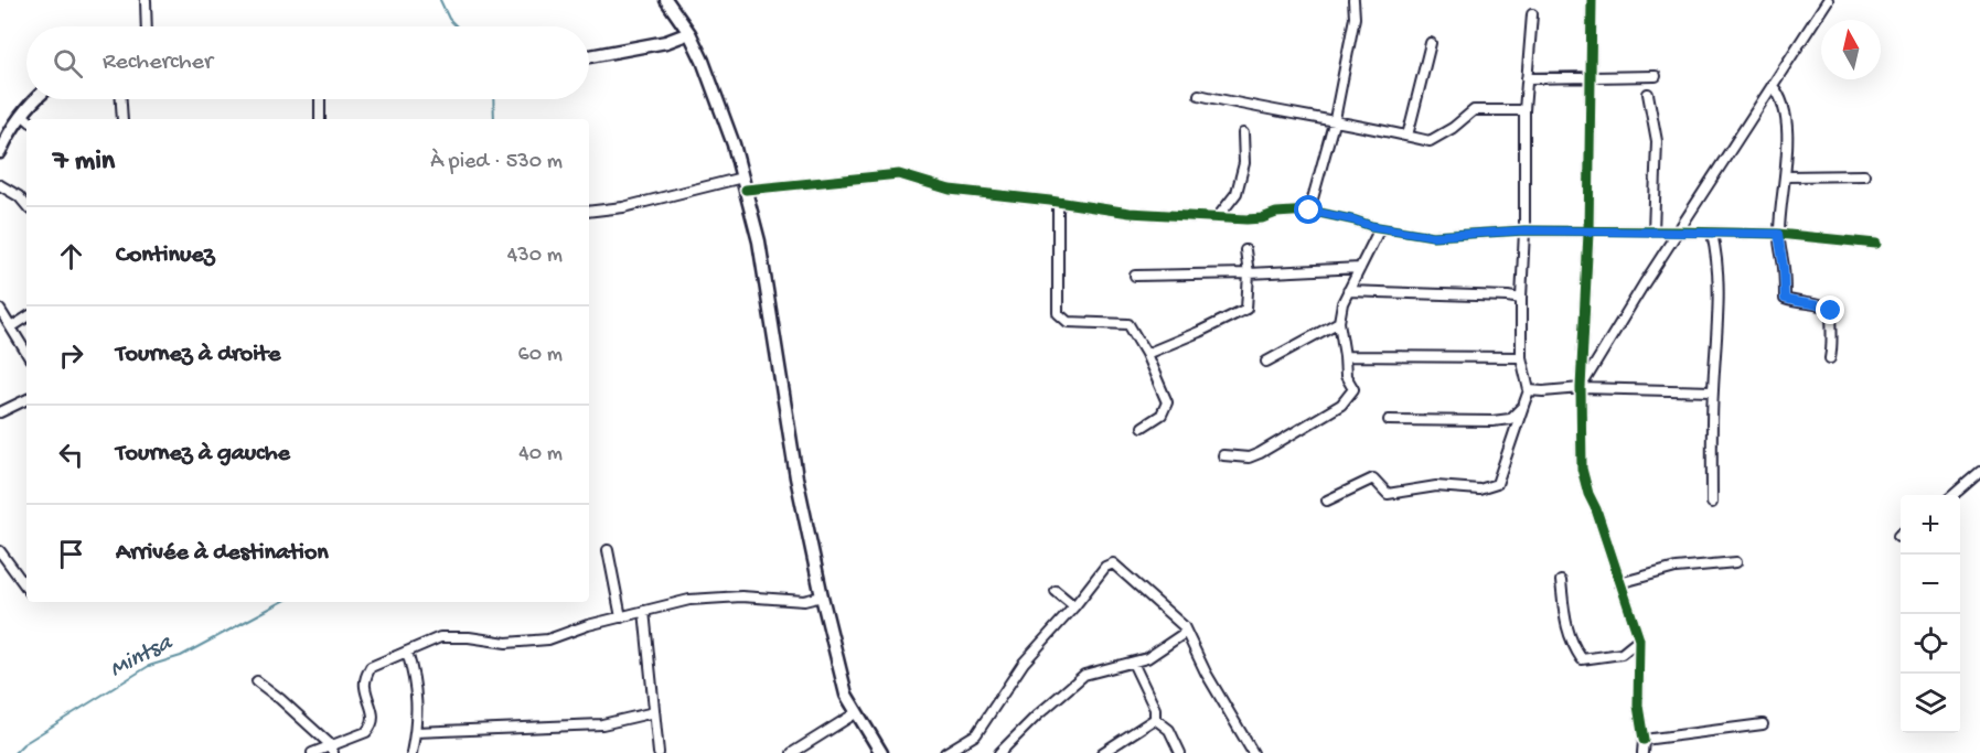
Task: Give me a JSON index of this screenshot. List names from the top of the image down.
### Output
{
  "water": ["Mintsa"],
  "north": "top",
  "page": {
    "search": "Rechercher",
    "heading": ["7 min", "À pied · 530 m"],
    "list": [
      ["Continuez", "430 m"],
      ["Tournez à droite", "60 m"],
      ["Tournez à gauche", "40 m"],
      "Arrivée à destination"
    ],
    "map_buttons": ["+", "−"]
  }
}
